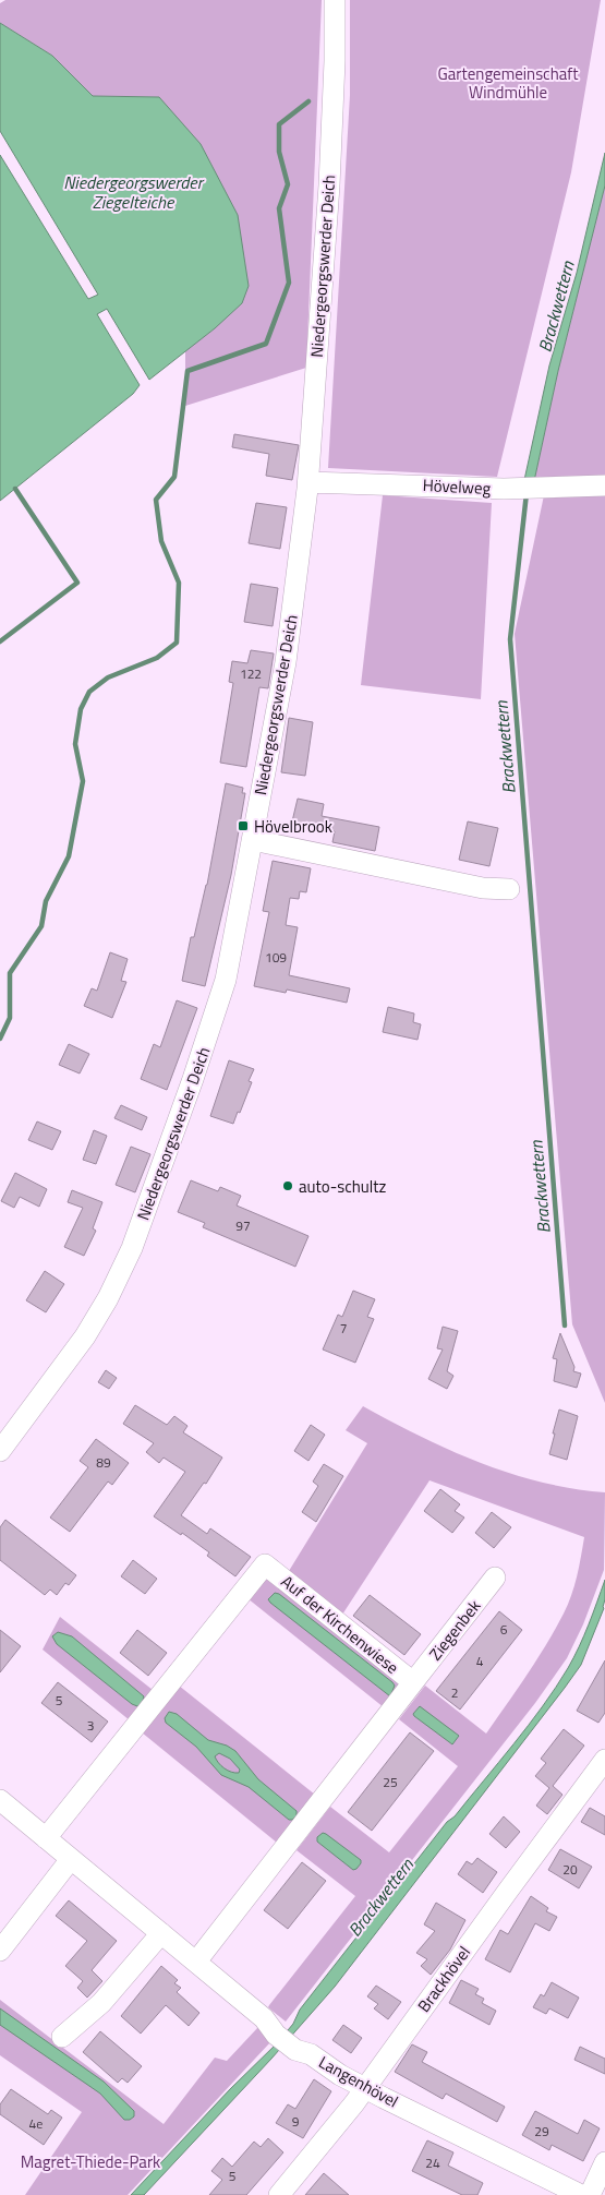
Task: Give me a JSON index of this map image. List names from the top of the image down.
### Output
{
  "streets": {
    "street": [
      "Niedergeorgswerder Deich",
      "Hövelweg",
      "Auf der Kirchenwiese",
      "Ziegenbek",
      "Brackhövel",
      "Langenhövel"
    ]
  },
  "crossings": [
    ["Niedergeorgswerder Deich", "Hövelweg"],
    ["Auf der Kirchenwiese", "Ziegenbek"],
    ["Auf der Kirchenwiese", "Langenhövel"],
    ["Brackhövel", "Langenhövel"]
  ],
  "water": ["Niedergeorgswerder Ziegelteiche", "Brackwettern"],
  "parks": ["Gartengemeinschaft Windmühle", "Magret-Thiede-Park"],
  "places": {
    "transit": ["Hövelbrook"],
    "other": ["auto-schultz"]
  },
  "house_numbers": [
    "122",
    "109",
    "97",
    "7",
    "89",
    "6",
    "4",
    "2",
    "5",
    "3",
    "25",
    "20",
    "9",
    "4e",
    "29",
    "24",
    "5"
  ]
}
